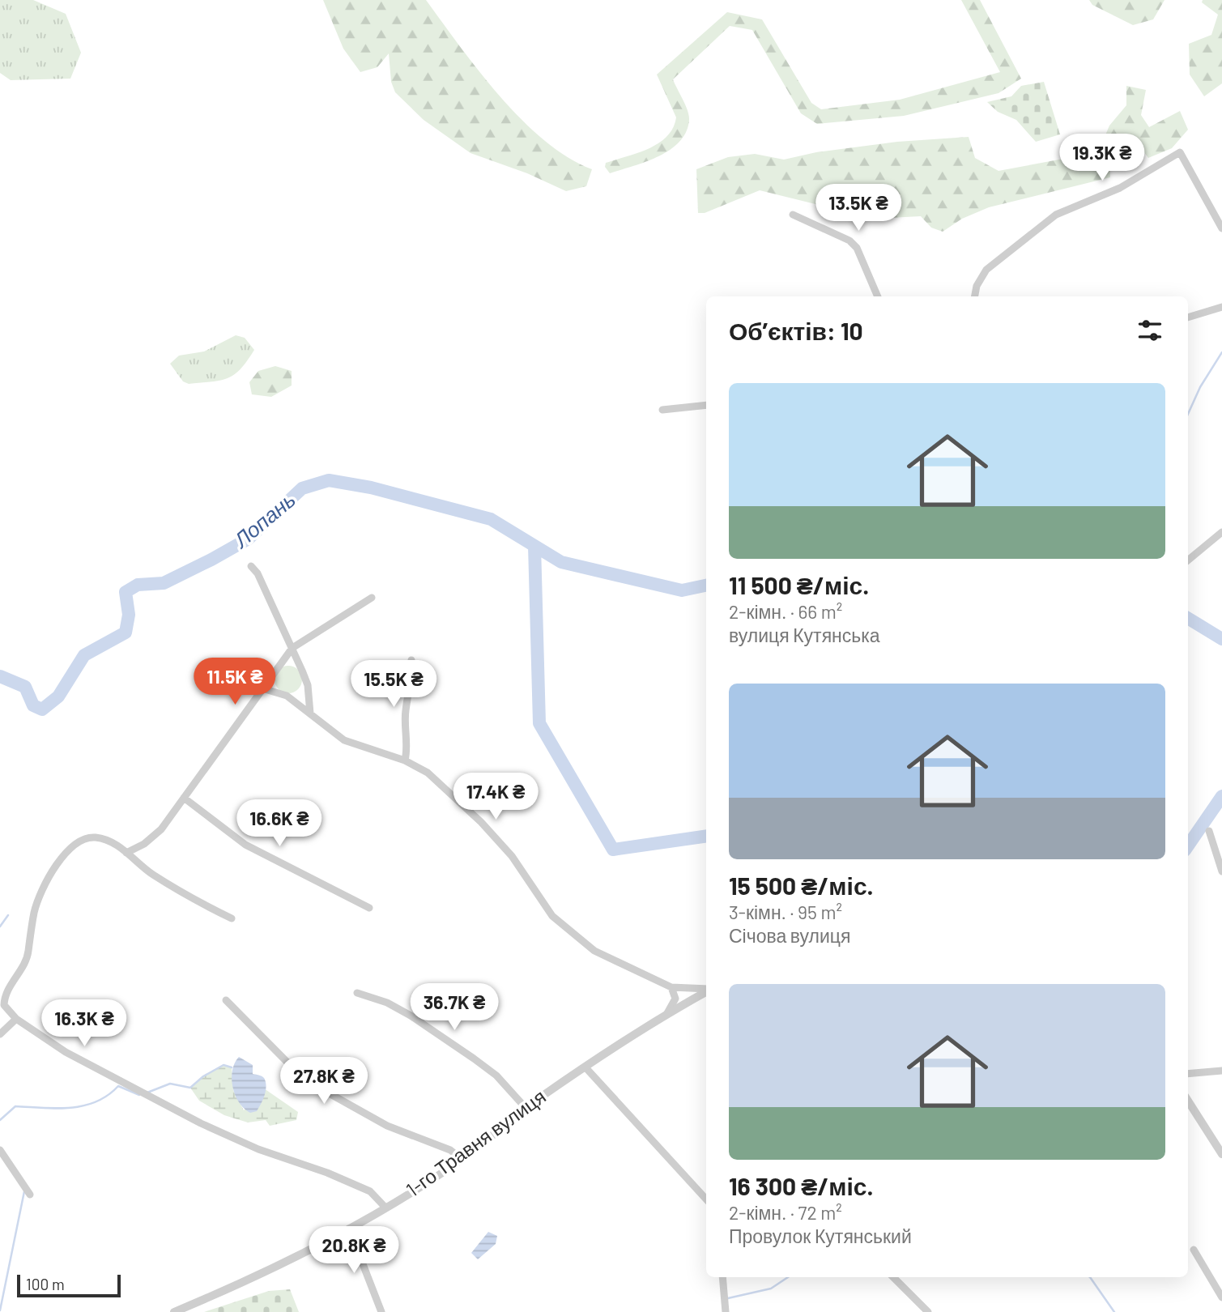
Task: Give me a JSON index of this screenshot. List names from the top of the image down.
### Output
{
  "streets": {
    "street": ["1-го Травня вулиця"]
  },
  "water": ["Лопань"],
  "scale_bar": "100 m",
  "page": {
    "price": [
      "19.3K ₴",
      "13.5K ₴",
      "11.5K ₴",
      "15.5K ₴",
      "17.4K ₴",
      "16.6K ₴",
      "36.7K ₴",
      "16.3K ₴",
      "27.8K ₴",
      "20.8K ₴"
    ],
    "heading": "Об’єктів: 10",
    "list": [
      {
        "name": "11 500 ₴/міс.",
        "note": "2-кімн. · 66 m² · вулиця Кутянська"
      },
      {
        "name": "15 500 ₴/міс.",
        "note": "3-кімн. · 95 m² · Січова вулиця"
      },
      {
        "name": "16 300 ₴/міс.",
        "note": "2-кімн. · 72 m² · Провулок Кутянський"
      }
    ],
    "scale": "100 m"
  }
}
